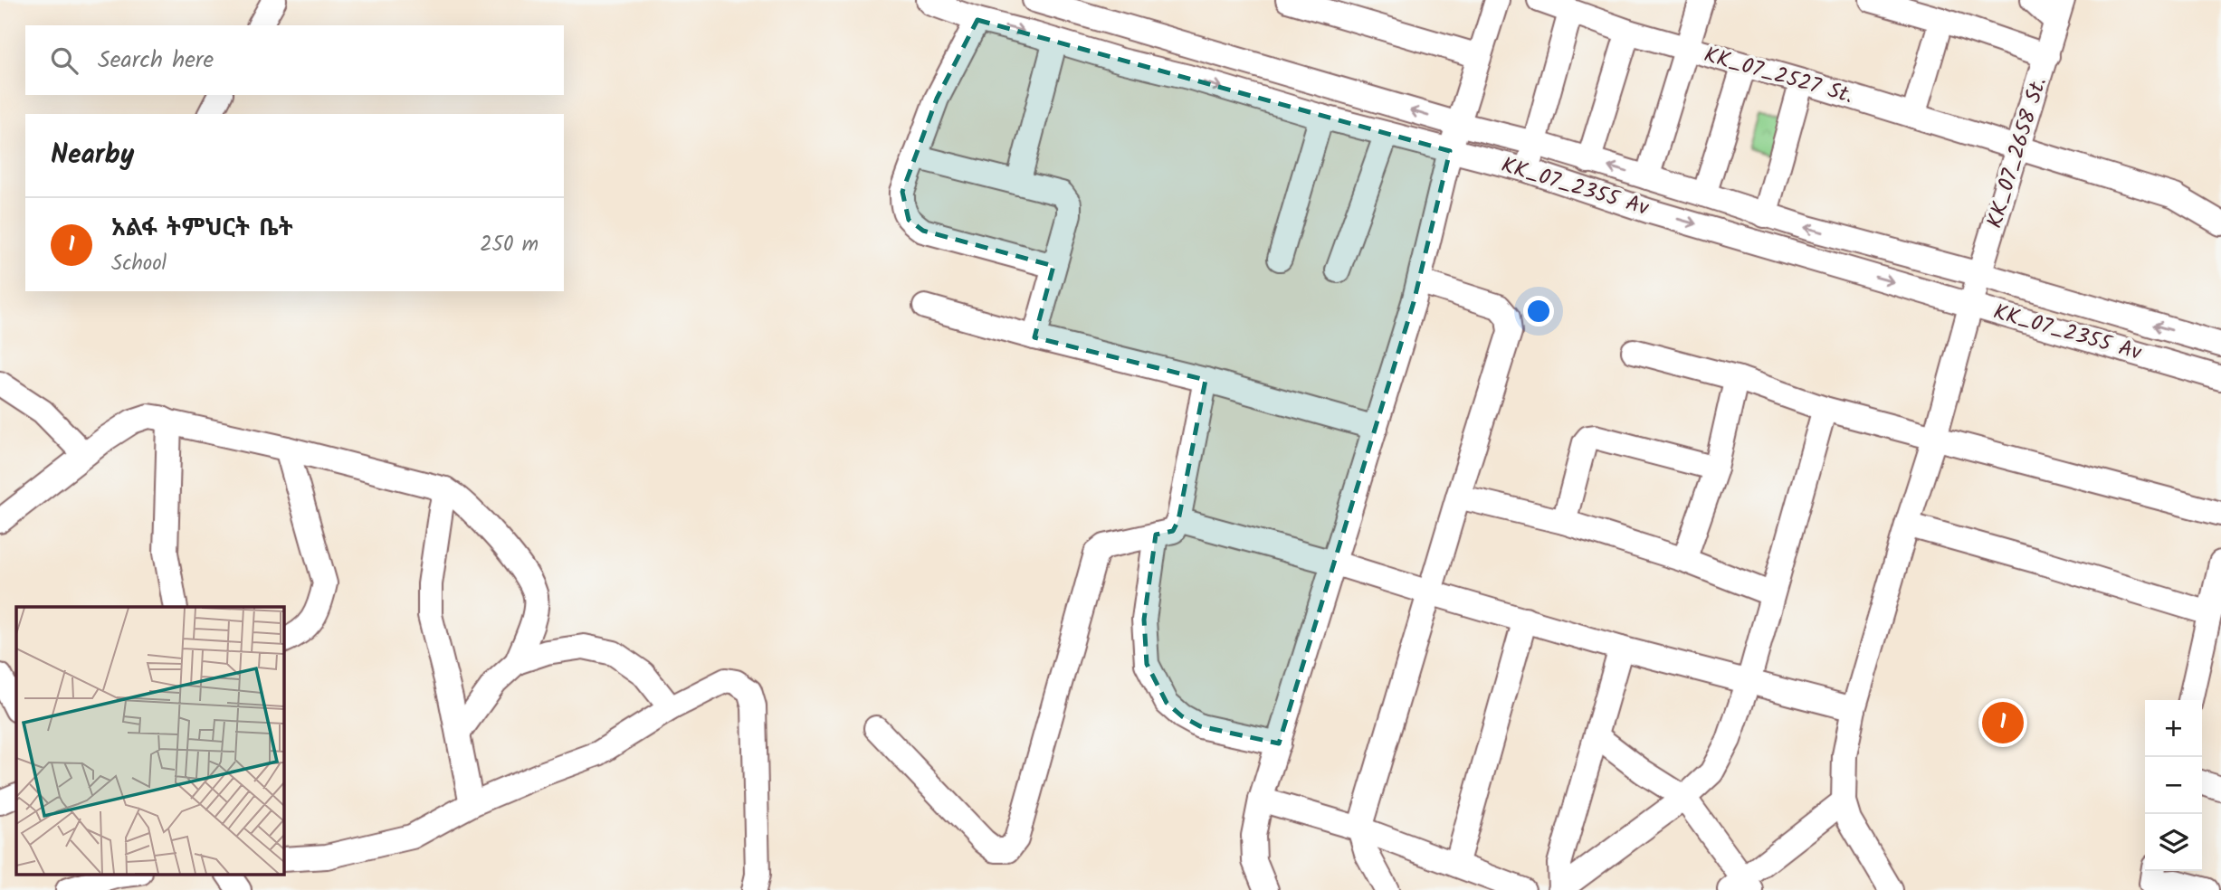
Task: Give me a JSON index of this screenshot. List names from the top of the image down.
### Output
{
  "streets": {
    "street": ["KK_07_2527 St.", "KK_07_2658 St.", "KK_07_2355 Av"]
  },
  "crossings": [
    ["KK_07_2527 St.", "KK_07_2658 St."],
    ["KK_07_2658 St.", "KK_07_2355 Av"]
  ],
  "page": {
    "search": "Search here",
    "heading": "Nearby",
    "list": [
      {
        "mark": "1",
        "name": "አልፋ ትምህርት ቤት",
        "note": "School",
        "value": "250 m"
      }
    ],
    "pins": "1",
    "map_buttons": ["+", "−"]
  }
}
